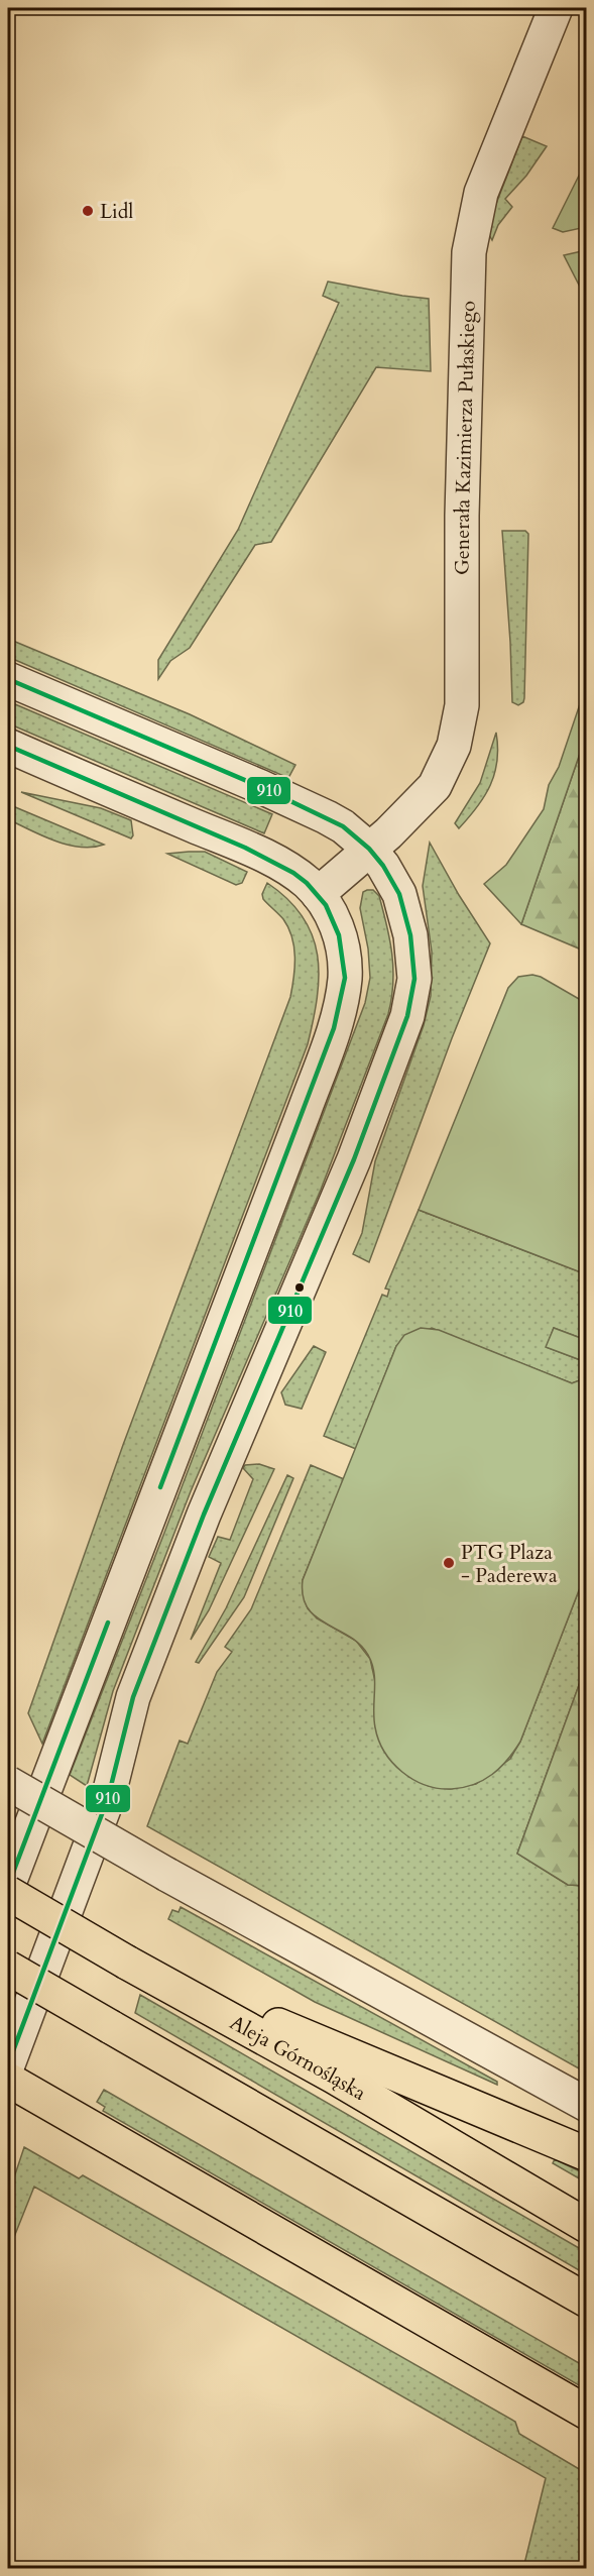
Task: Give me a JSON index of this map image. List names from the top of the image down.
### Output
{
  "streets": {
    "main road": ["Aleja Górnośląska"],
    "street": ["Generała Kazimierza Pułaskiego"]
  },
  "places": ["Lidl", "PTG Plaza - Paderewa"],
  "lines": ["transit line 910"]
}
